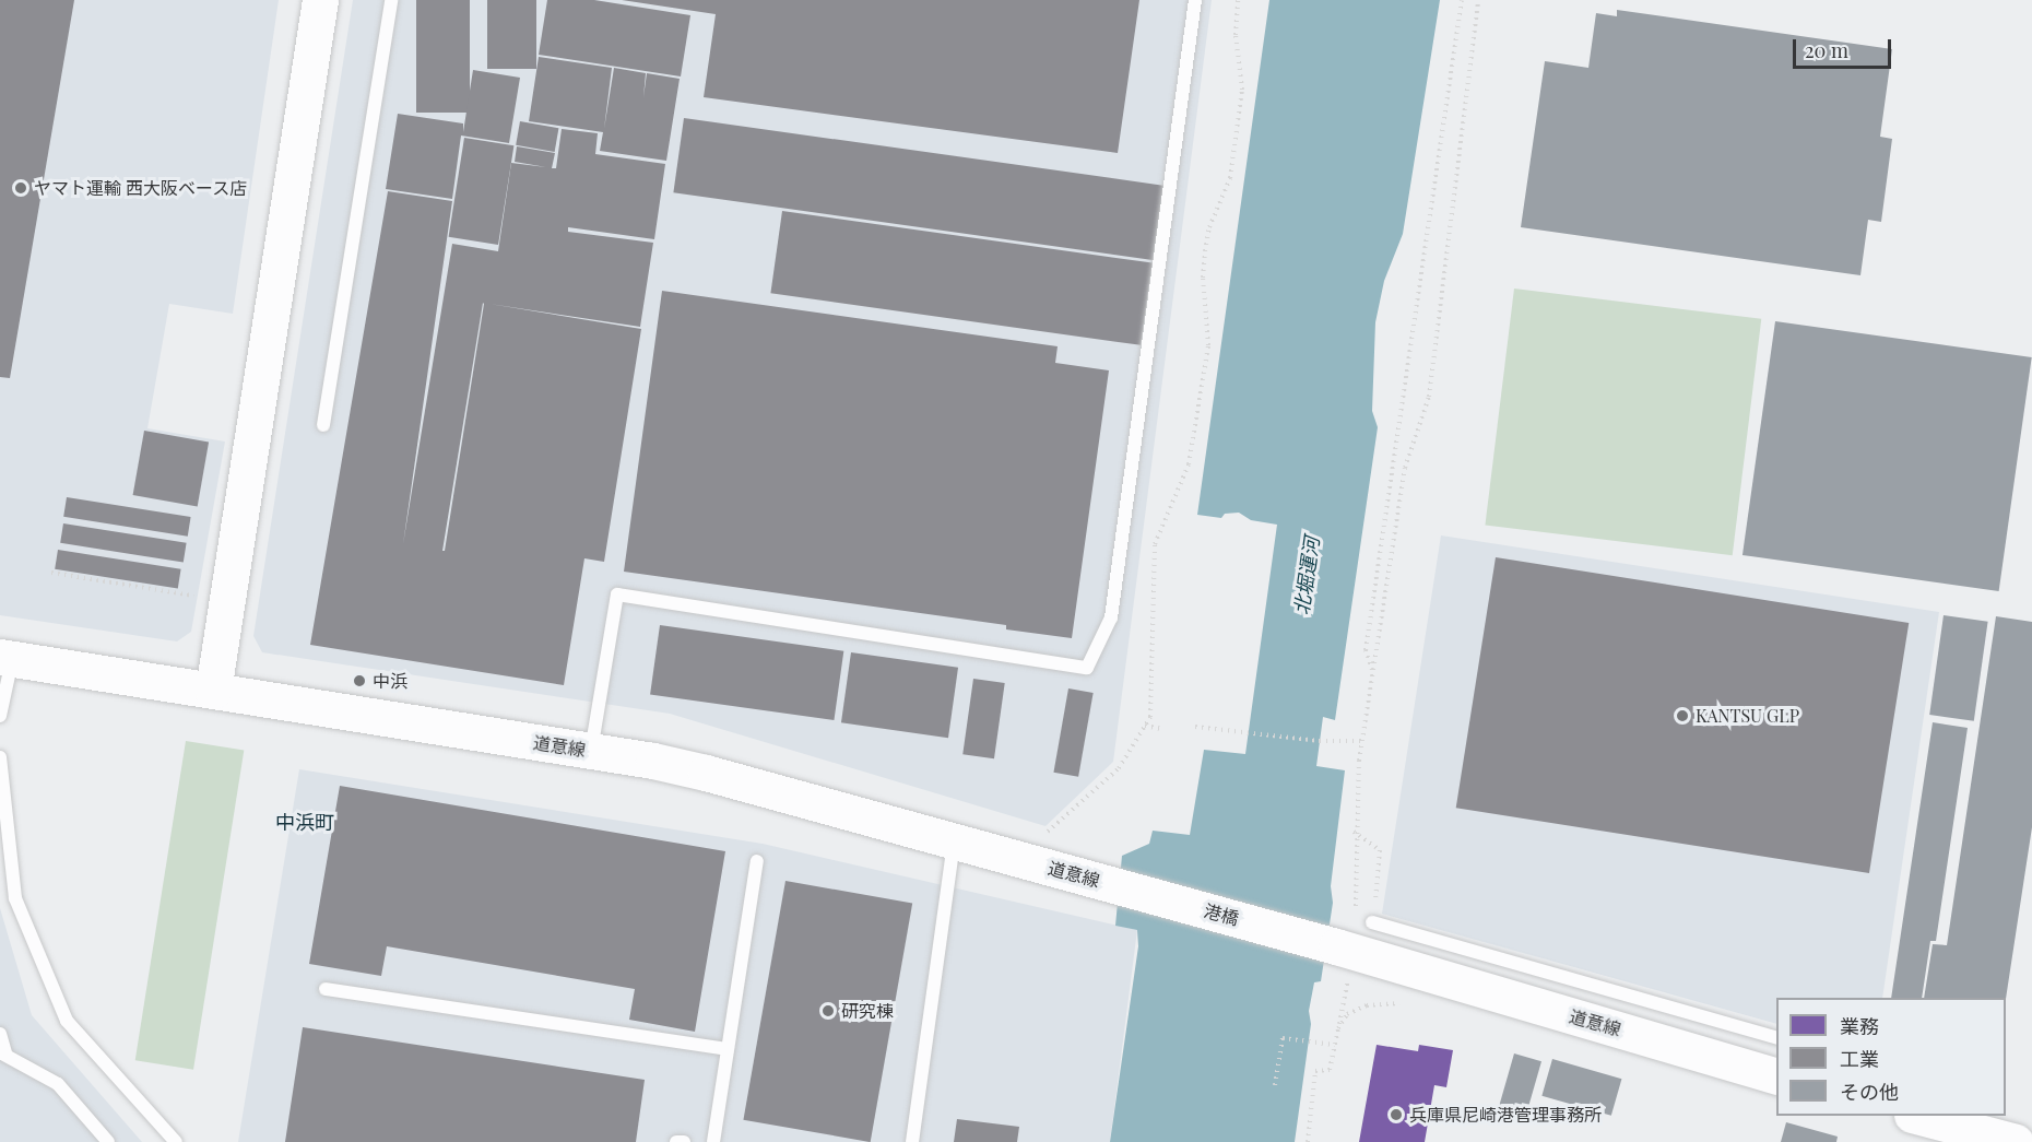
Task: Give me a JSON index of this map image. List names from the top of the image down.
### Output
{
  "streets": {
    "street": ["道意線", "港橋"]
  },
  "crossings": [
    ["道意線", "港橋"]
  ],
  "districts": ["中浜町"],
  "water": ["北堀運河"],
  "places": [
    "ヤマト運輸 西大阪ベース店",
    "中浜",
    "KANTSU GLP",
    "研究棟",
    "兵庫県尼崎港管理事務所"
  ],
  "legend": ["業務", "工業", "その他"],
  "scale_bar": "20 m"
}
